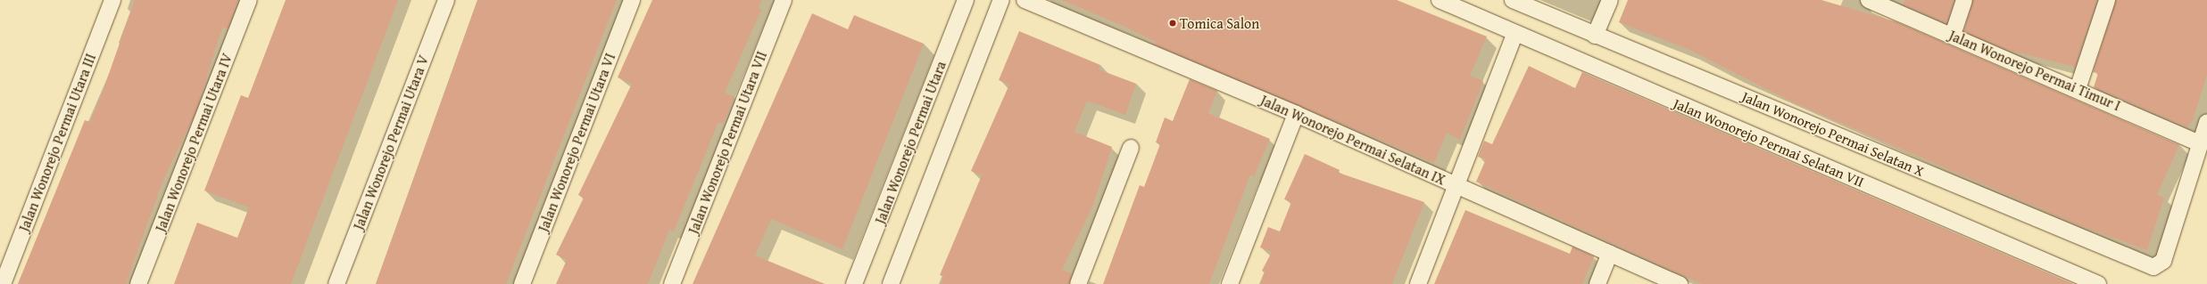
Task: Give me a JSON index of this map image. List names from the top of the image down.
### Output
{
  "streets": {
    "street": [
      "Jalan Wonorejo Permai Timur I",
      "Jalan Wonorejo Permai Selatan X",
      "Jalan Wonorejo Permai Selatan IX",
      "Jalan Wonorejo Permai Utara III",
      "Jalan Wonorejo Permai Utara IV",
      "Jalan Wonorejo Permai Utara V",
      "Jalan Wonorejo Permai Utara VI",
      "Jalan Wonorejo Permai Utara VII",
      "Jalan Wonorejo Permai Utara",
      "Jalan Wonorejo Permai Selatan VII"
    ]
  },
  "crossings": [
    ["Jalan Wonorejo Permai Timur I", "Jalan Wonorejo Permai Selatan X"]
  ],
  "places": ["Tomica Salon"]
}
